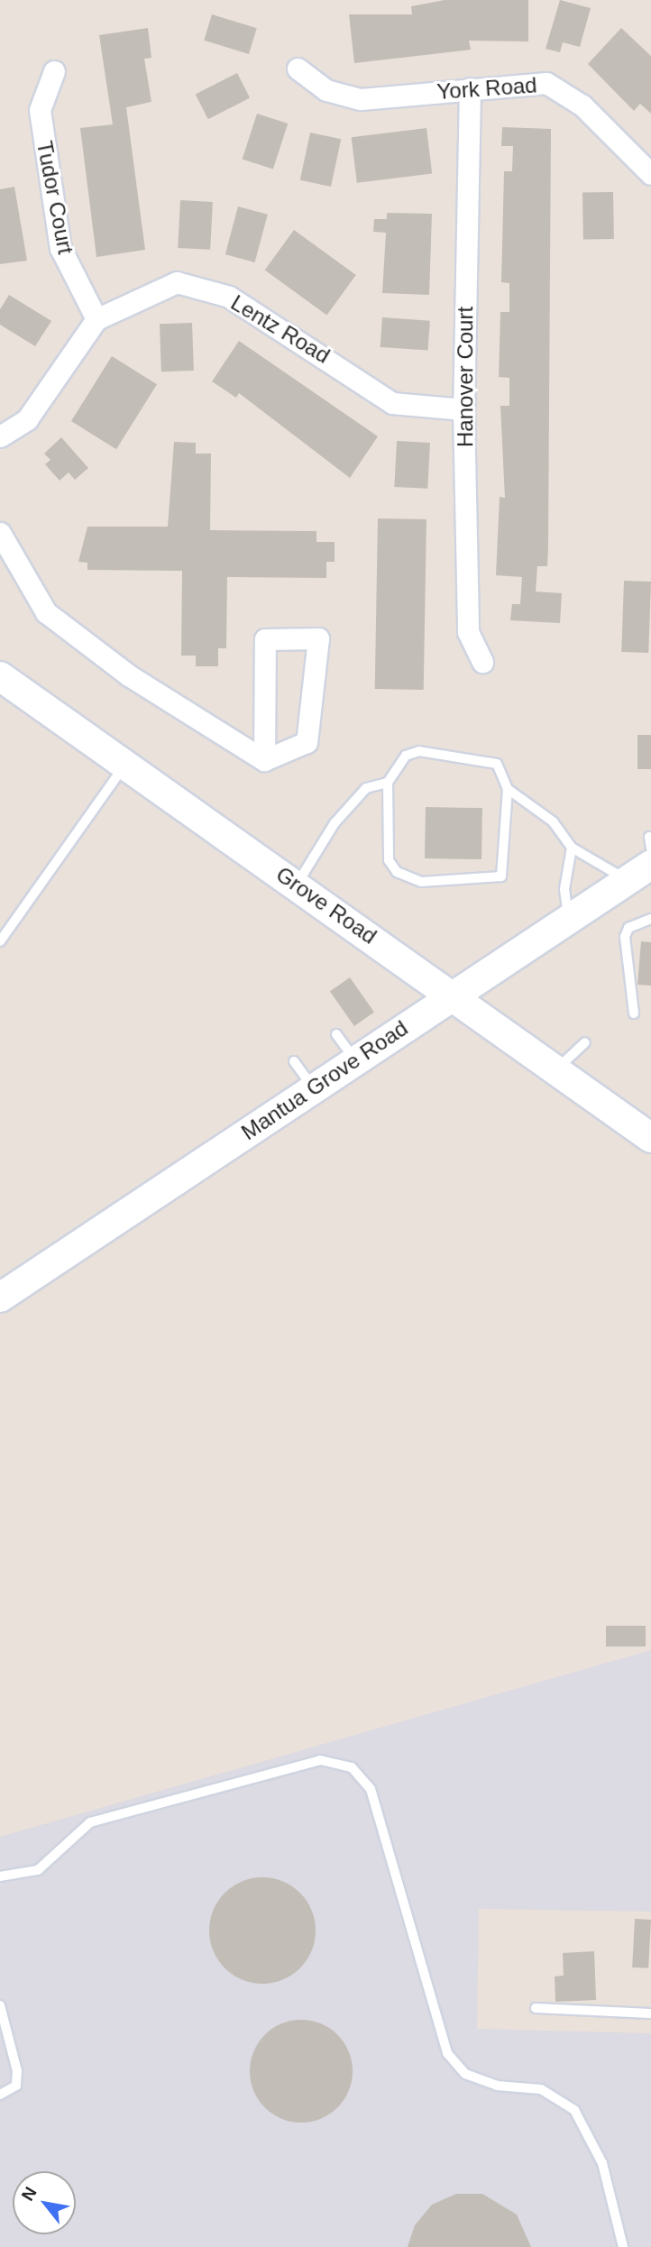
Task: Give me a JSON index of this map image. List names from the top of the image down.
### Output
{
  "streets": {
    "main road": ["Grove Road", "Mantua Grove Road"],
    "street": [
      "York Road",
      "Tudor Court",
      "Lentz Road",
      "Hanover Court"
    ]
  },
  "crossings": [
    ["York Road", "Hanover Court"],
    ["Tudor Court", "Lentz Road"],
    ["Lentz Road", "Hanover Court"],
    ["Grove Road", "Mantua Grove Road"]
  ],
  "north": "top left"
}
